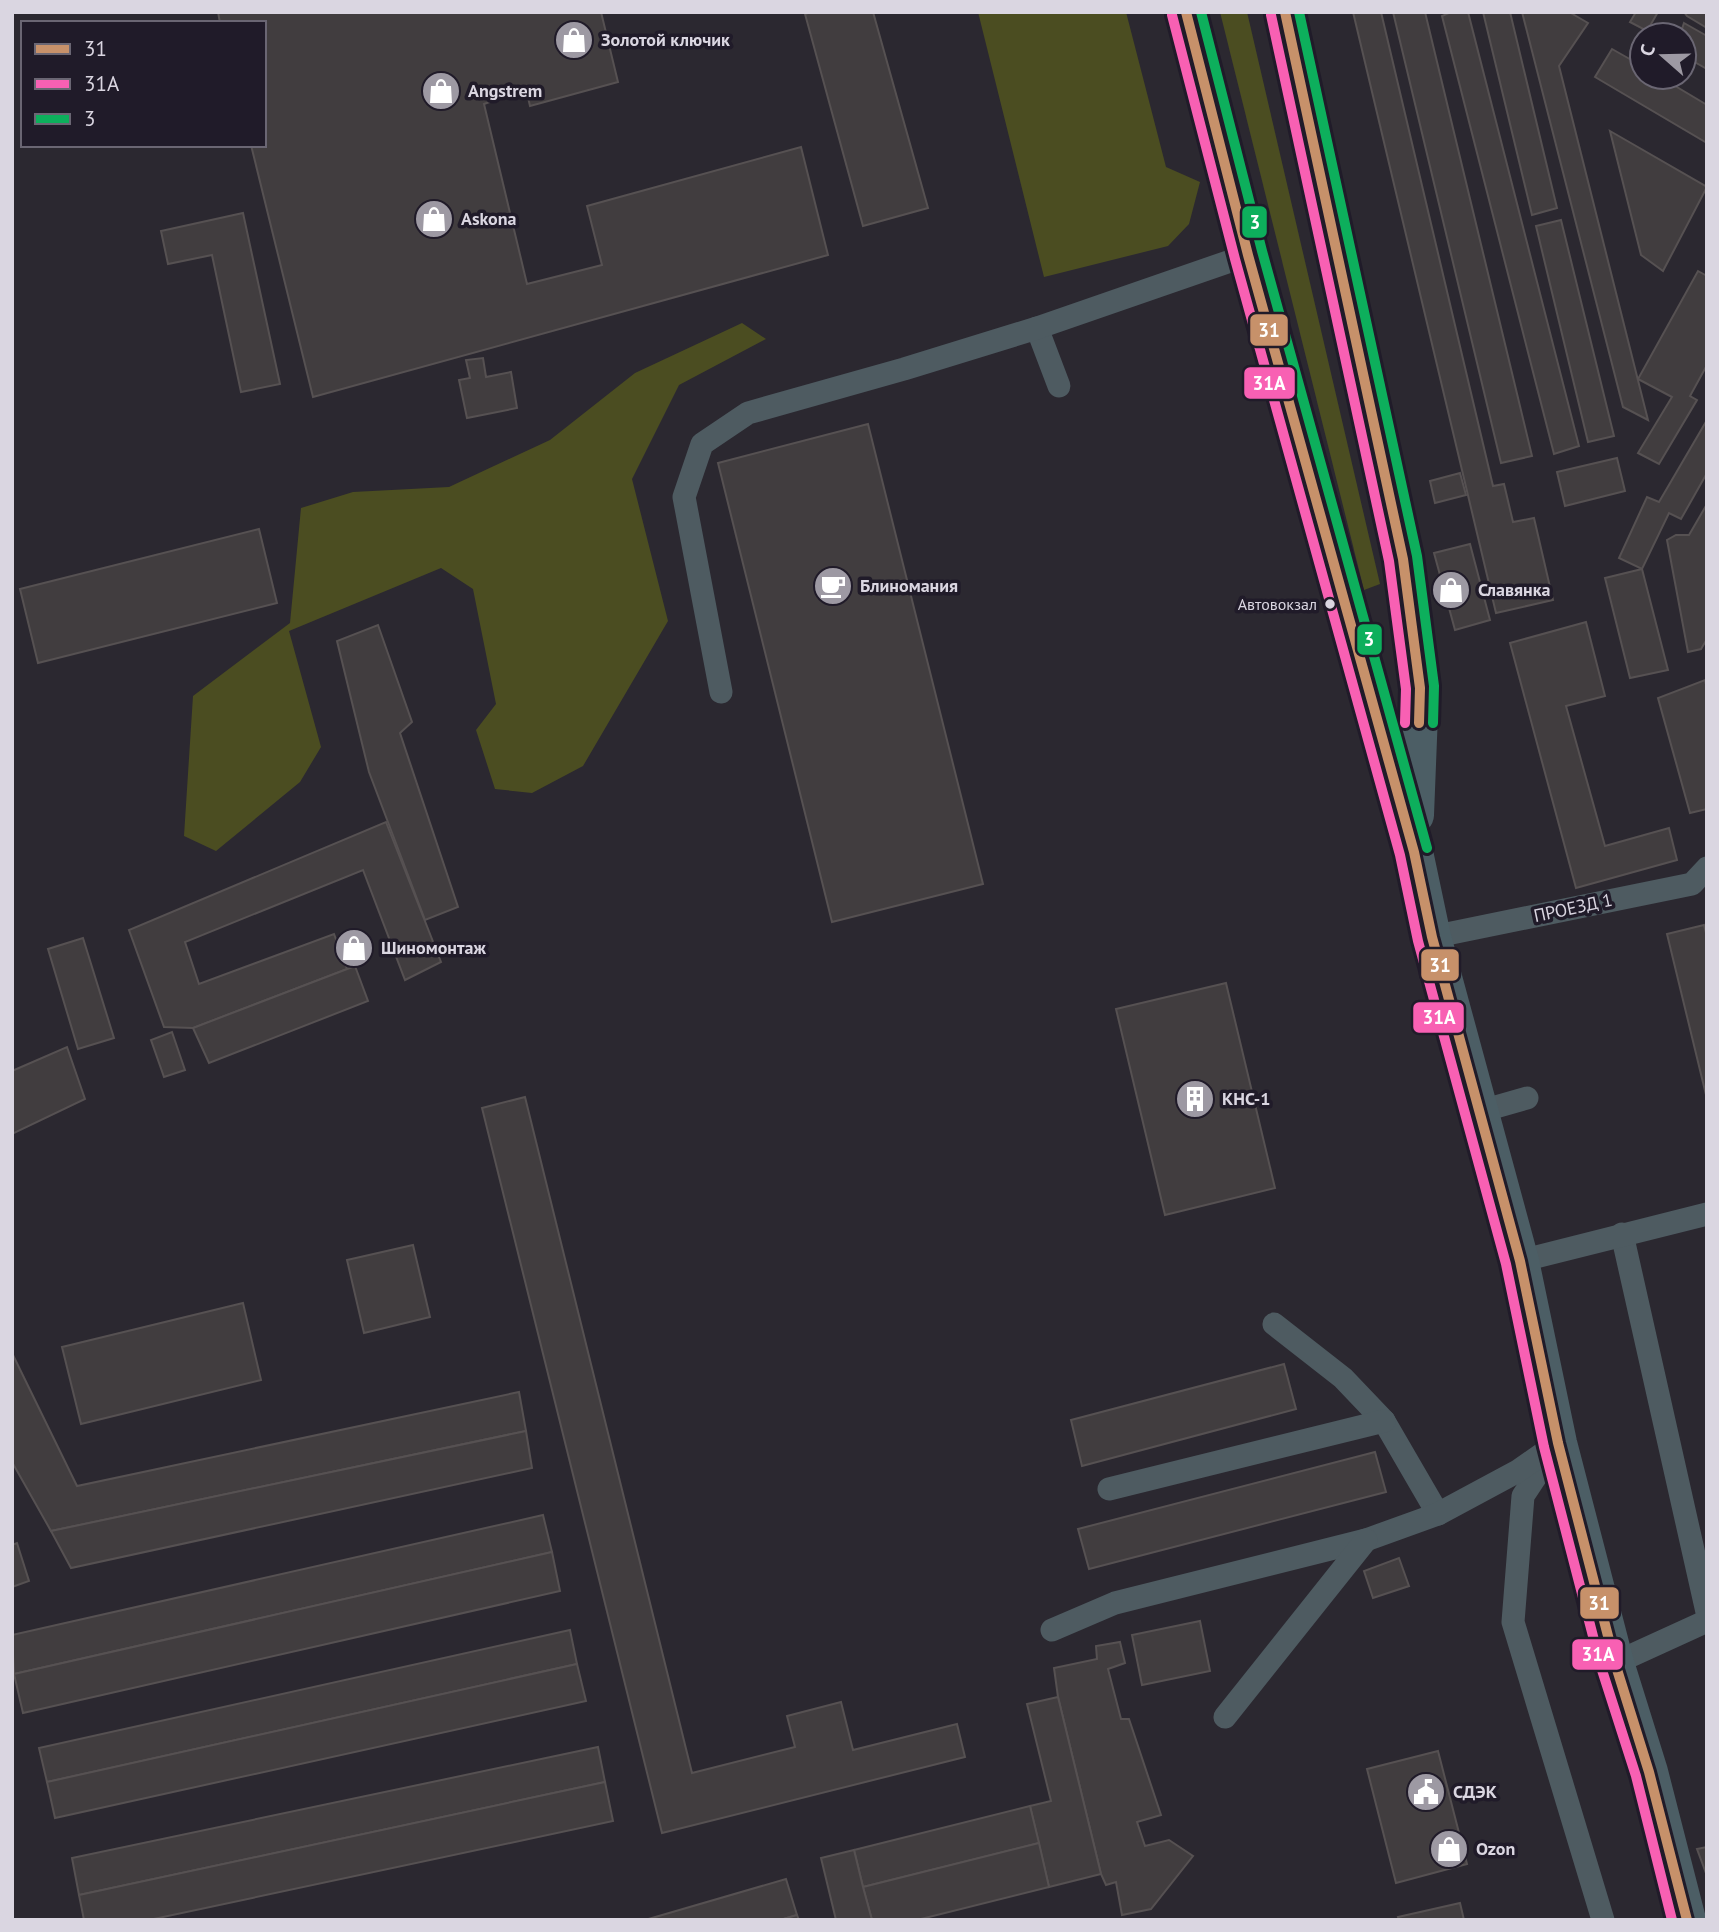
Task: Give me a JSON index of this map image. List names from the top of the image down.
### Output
{
  "streets": {
    "lane": ["ПРОЕЗД 1"]
  },
  "places": {
    "shop": [
      "Золотой ключик",
      "Angstrem",
      "Askona",
      "Славянка",
      "Шиномонтаж",
      "Ozon"
    ],
    "cafe": ["Блиномания"],
    "other": ["Автовокзал"],
    "building": ["КНС-1"],
    "public building": ["СДЭК"]
  },
  "lines": ["transit line 31", "transit line 3", "transit line 31А"],
  "legend": ["31", "31А", "3"],
  "north": "left"
}
